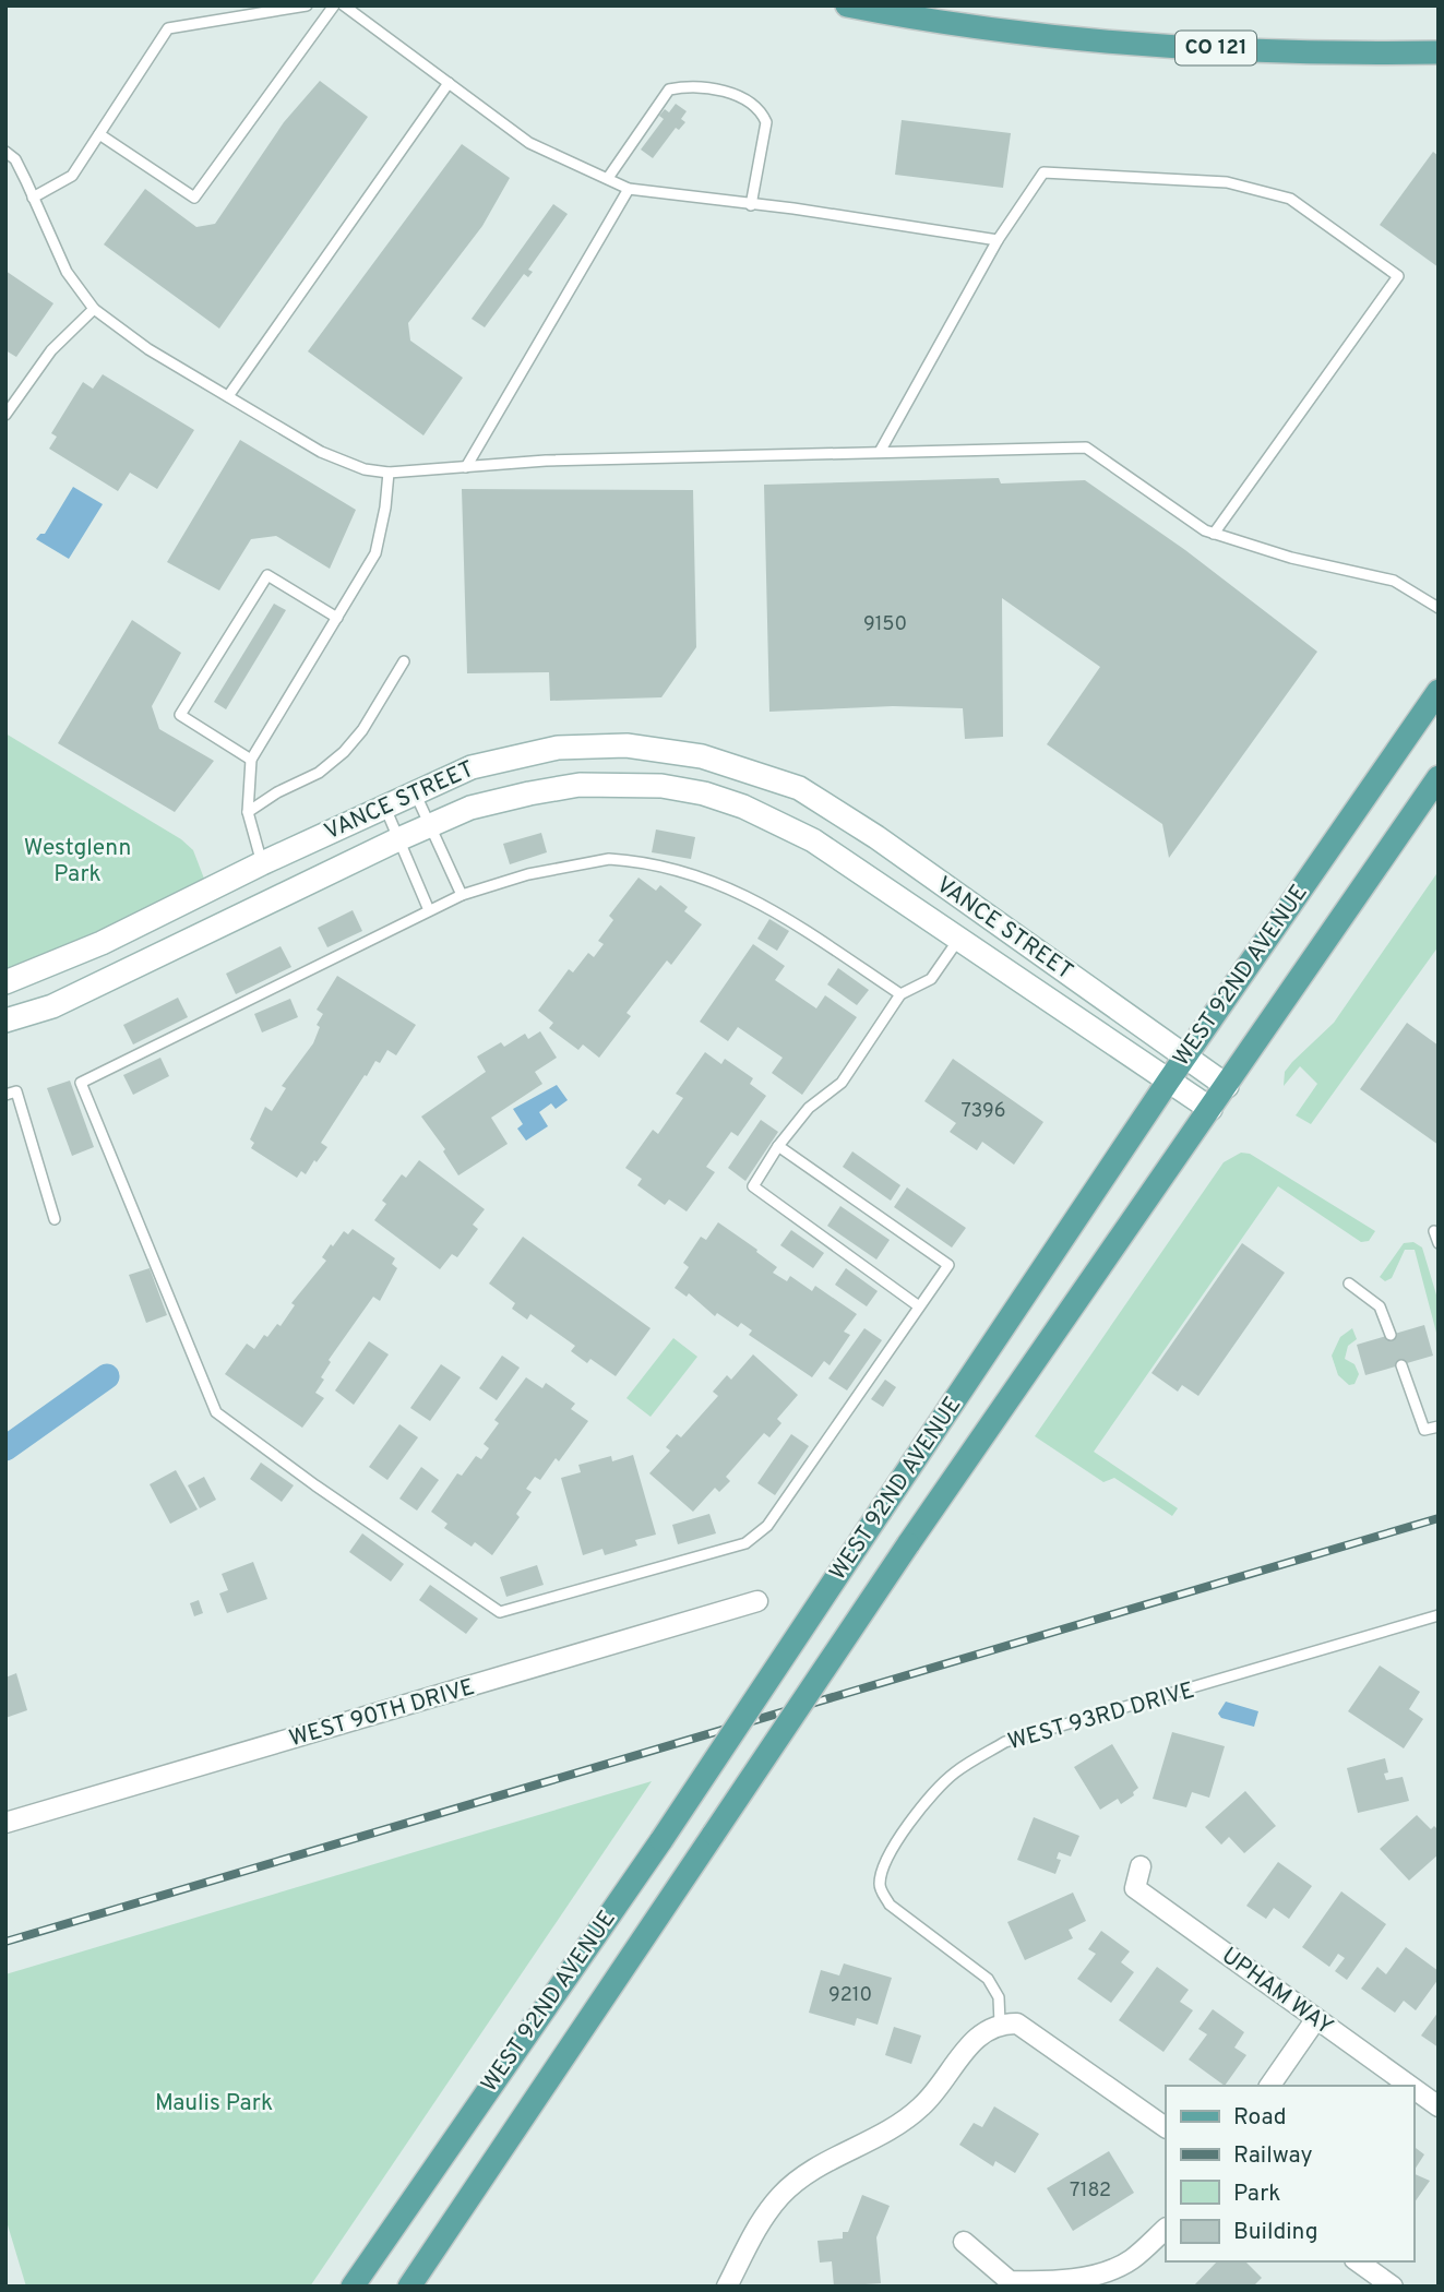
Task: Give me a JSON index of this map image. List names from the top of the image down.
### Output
{
  "streets": {
    "main road": ["CO 121", "WEST 92ND AVENUE"],
    "street": ["VANCE STREET", "WEST 90TH DRIVE", "UPHAM WAY"],
    "lane": ["WEST 93RD DRIVE"]
  },
  "crossings": [
    ["VANCE STREET", "WEST 92ND AVENUE"]
  ],
  "parks": ["Westglenn Park", "Maulis Park"],
  "house_numbers": [
    "9150",
    "7396",
    "9210",
    "7182"
  ],
  "legend": [
    "Road",
    "Railway",
    "Park",
    "Building"
  ]
}
